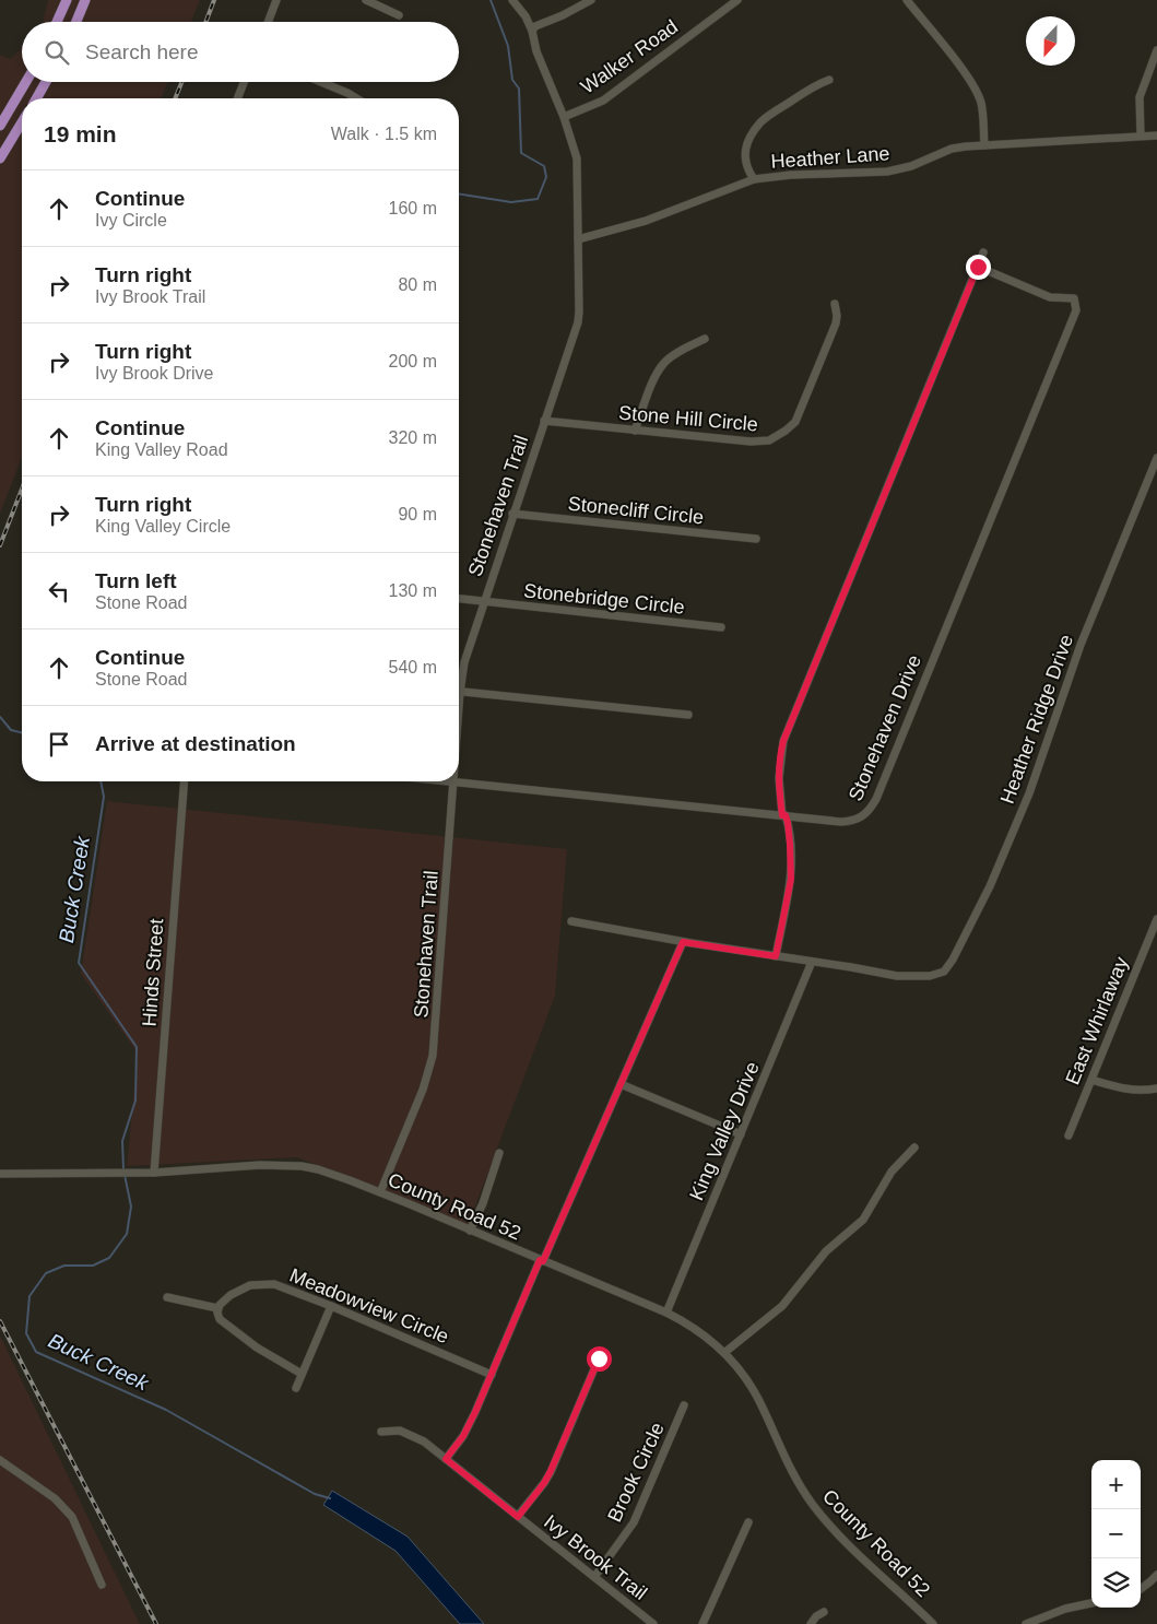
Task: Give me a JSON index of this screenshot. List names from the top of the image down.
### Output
{
  "streets": {
    "street": [
      "Walker Road",
      "Heather Lane",
      "Stone Hill Circle",
      "Stonehaven Trail",
      "Stonecliff Circle",
      "Stonebridge Circle",
      "Heather Ridge Drive",
      "Stonehaven Drive",
      "Hinds Street",
      "East Whirlaway",
      "King Valley Drive",
      "County Road 52",
      "Meadowview Circle",
      "Brook Circle",
      "Ivy Brook Trail"
    ]
  },
  "crossings": [
    ["Walker Road", "Stonehaven Trail"],
    ["Heather Lane", "Stonehaven Trail"],
    ["Stone Hill Circle", "Stonehaven Trail"],
    ["Stonehaven Trail", "Stonecliff Circle"],
    ["Stonehaven Trail", "Stonebridge Circle"],
    ["Stonehaven Trail", "Stonehaven Drive"],
    ["Stonehaven Trail", "County Road 52"],
    ["Heather Ridge Drive", "King Valley Drive"],
    ["Hinds Street", "County Road 52"],
    ["King Valley Drive", "County Road 52"],
    ["Brook Circle", "Ivy Brook Trail"]
  ],
  "water": ["Buck Creek"],
  "north": "bottom",
  "page": {
    "search": "Search here",
    "heading": ["19 min", "Walk · 1.5 km"],
    "list": [
      ["Continue", "Ivy Circle", "160 m"],
      ["Turn right", "Ivy Brook Trail", "80 m"],
      ["Turn right", "Ivy Brook Drive", "200 m"],
      ["Continue", "King Valley Road", "320 m"],
      ["Turn right", "King Valley Circle", "90 m"],
      ["Turn left", "Stone Road", "130 m"],
      ["Continue", "Stone Road", "540 m"],
      "Arrive at destination"
    ],
    "map_buttons": ["+", "−"]
  }
}
